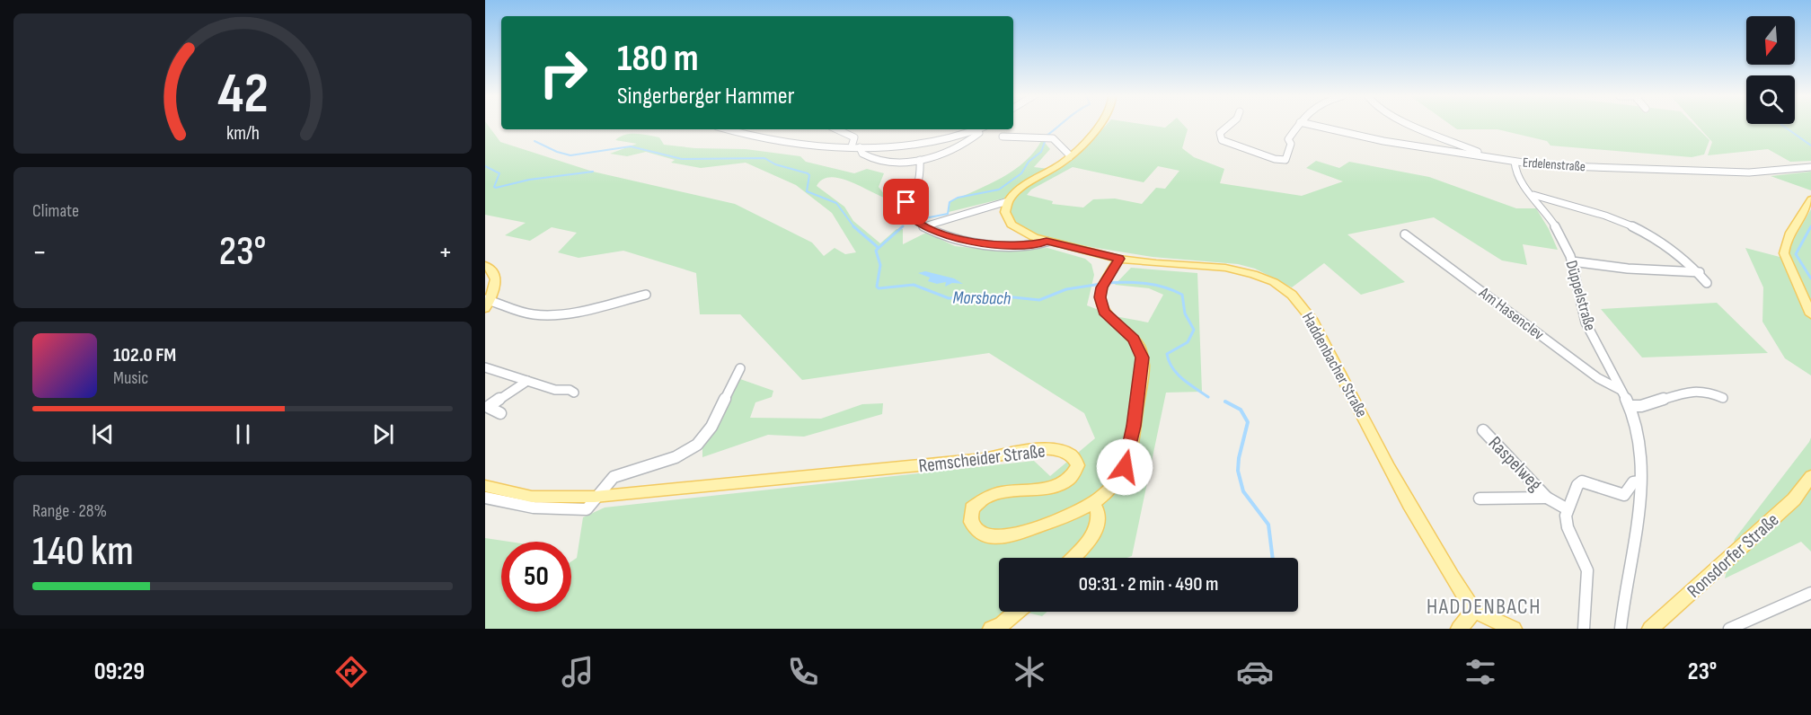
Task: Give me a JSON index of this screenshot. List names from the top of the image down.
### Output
{
  "streets": {
    "main road": ["Haddenbacher Straße", "Remscheider Straße", "Ronsdorfer Straße"],
    "street": [
      "Erdelenstraße",
      "Düppelstraße",
      "Am Hasenclev",
      "Raspelweg"
    ]
  },
  "crossings": [
    ["Erdelenstraße", "Düppelstraße"],
    ["Düppelstraße", "Am Hasenclev"]
  ],
  "districts": ["HADDENBACH"],
  "water": ["Morsbach"],
  "north": "bottom",
  "page": {
    "turn": ["180 m", "Singerberger Hammer"],
    "tile": [
      "Climate",
      ["Range · 28%", "140 km"]
    ],
    "heat": ["−", "23°", "+"],
    "song": ["102.0 FM", "Music"],
    "limit": "50",
    "trip": "09:31 · 2 min · 490 m",
    "tabs": ["09:29", "23°"],
    "gauge": ["42", "km/h"]
  }
}
